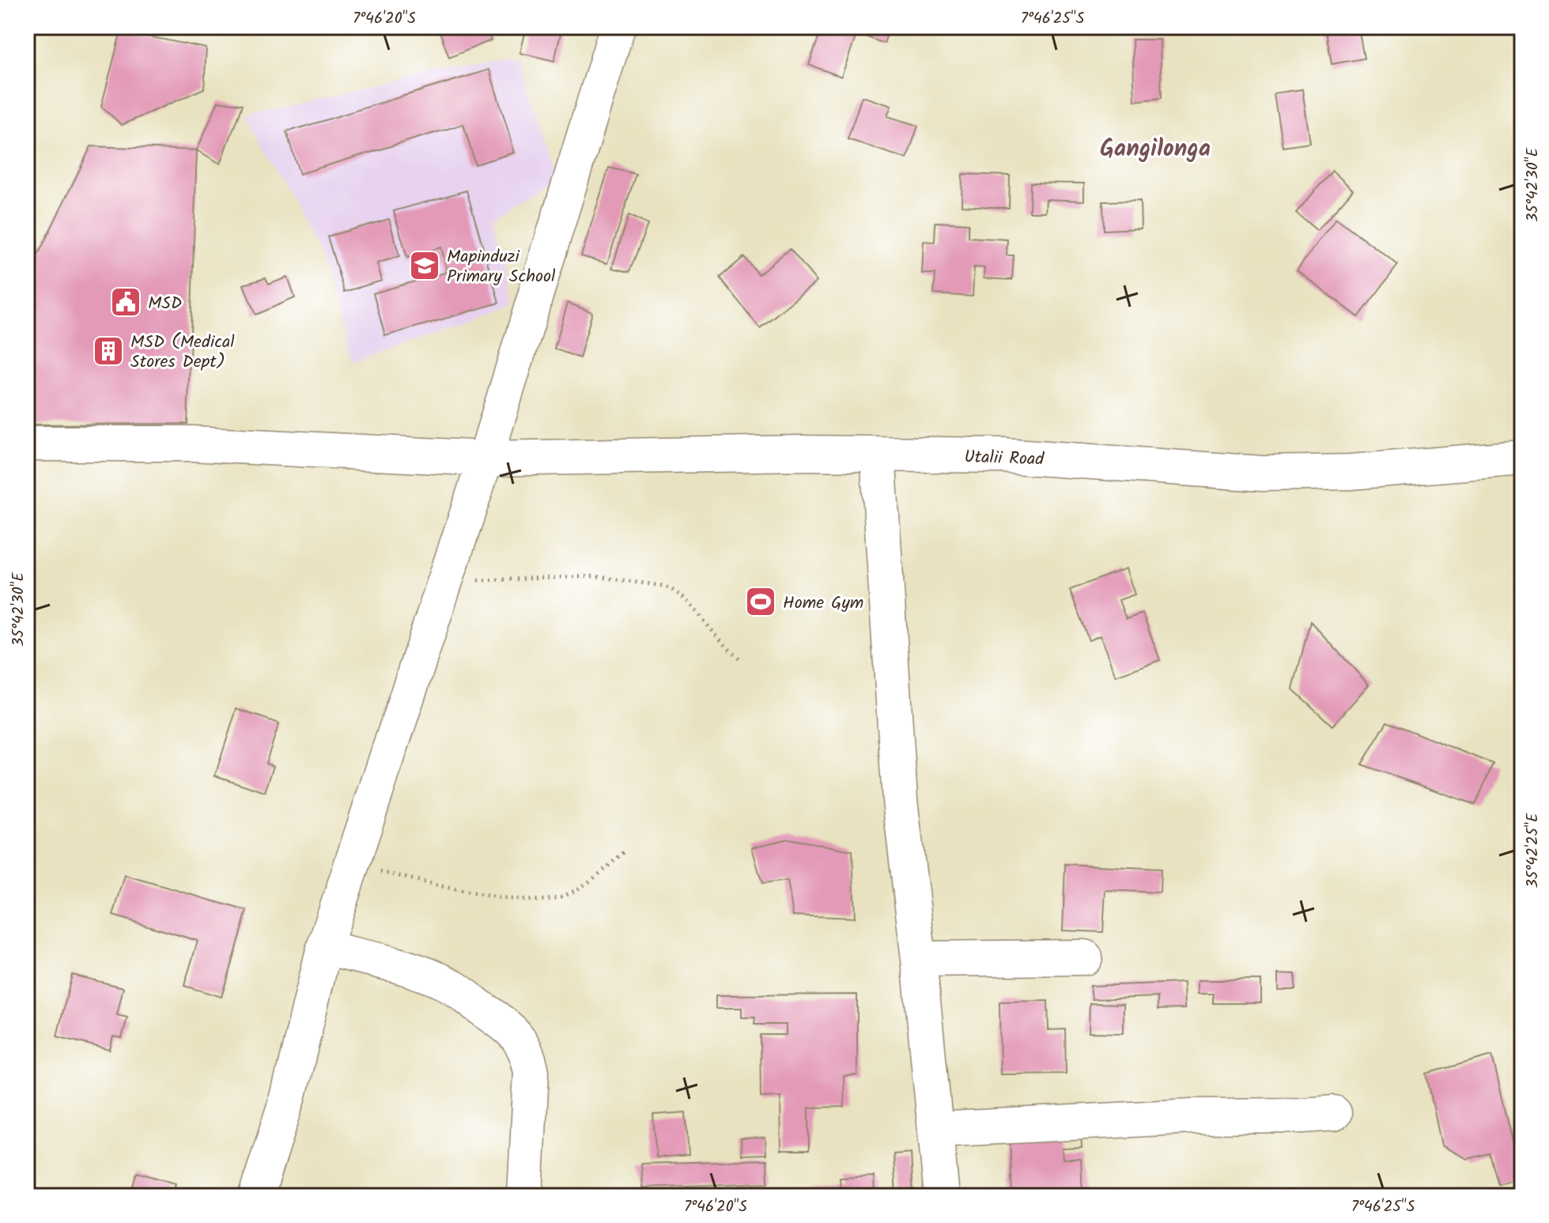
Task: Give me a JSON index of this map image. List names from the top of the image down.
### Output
{
  "streets": {
    "street": ["Utalii Road"]
  },
  "districts": ["Gangilonga"],
  "places": {
    "school or university": ["Mapinduzi Primary School"],
    "public building": ["MSD"],
    "building": ["MSD (Medical Stores Dept)"],
    "sports": ["Home Gym"]
  },
  "coordinates": [
    "7°46'20\"S",
    "7°46'25\"S",
    "35°42'30\"E",
    "35°42'25\"E"
  ]
}
